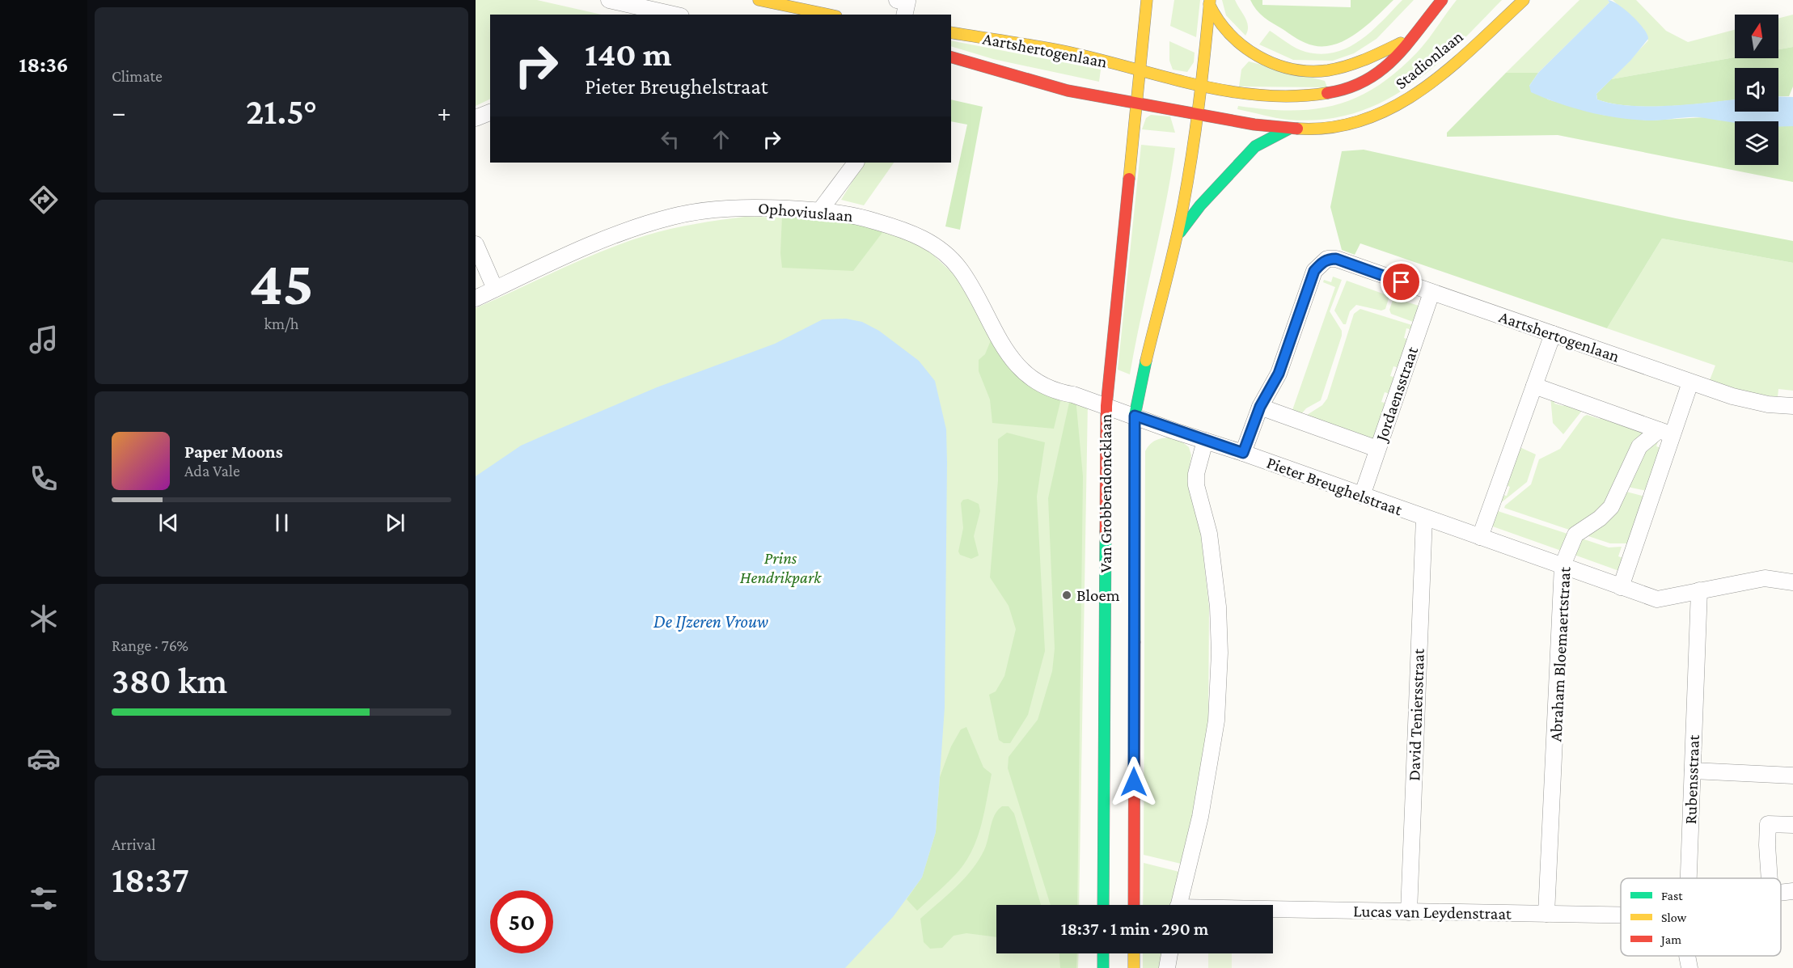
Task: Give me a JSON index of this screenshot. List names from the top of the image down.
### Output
{
  "streets": {
    "main road": ["Aartshertogenlaan", "Stadionlaan", "Van Grobbendoncklaan"],
    "street": [
      "Ophoviuslaan",
      "Jordaensstraat",
      "Pieter Breughelstraat",
      "Abraham Bloemaertstraat",
      "David Teniersstraat",
      "Rubensstraat",
      "Lucas van Leydenstraat"
    ]
  },
  "crossings": [
    ["Aartshertogenlaan", "Stadionlaan"],
    ["Aartshertogenlaan", "Jordaensstraat"],
    ["Aartshertogenlaan", "Van Grobbendoncklaan"],
    ["Stadionlaan", "Van Grobbendoncklaan"],
    ["Ophoviuslaan", "Pieter Breughelstraat"],
    ["Ophoviuslaan", "Van Grobbendoncklaan"],
    ["Jordaensstraat", "Pieter Breughelstraat"],
    ["Pieter Breughelstraat", "Van Grobbendoncklaan"],
    ["Pieter Breughelstraat", "Abraham Bloemaertstraat"],
    ["Pieter Breughelstraat", "David Teniersstraat"],
    ["Pieter Breughelstraat", "Rubensstraat"],
    ["Abraham Bloemaertstraat", "Lucas van Leydenstraat"],
    ["David Teniersstraat", "Lucas van Leydenstraat"]
  ],
  "water": ["De IJzeren Vrouw"],
  "parks": ["Prins Hendrikpark"],
  "places": ["Bloem"],
  "legend": ["Fast", "Slow", "Jam"],
  "north": "top",
  "page": {
    "tabs": "18:36",
    "tile": [
      "Climate",
      ["45", "km/h"],
      ["Range · 76%", "380 km"],
      ["Arrival", "18:37"]
    ],
    "turn": ["140 m", "Pieter Breughelstraat"],
    "heat": ["−", "21.5°", "+"],
    "song": ["Paper Moons", "Ada Vale"],
    "limit": "50",
    "trip": "18:37 · 1 min · 290 m"
  }
}
